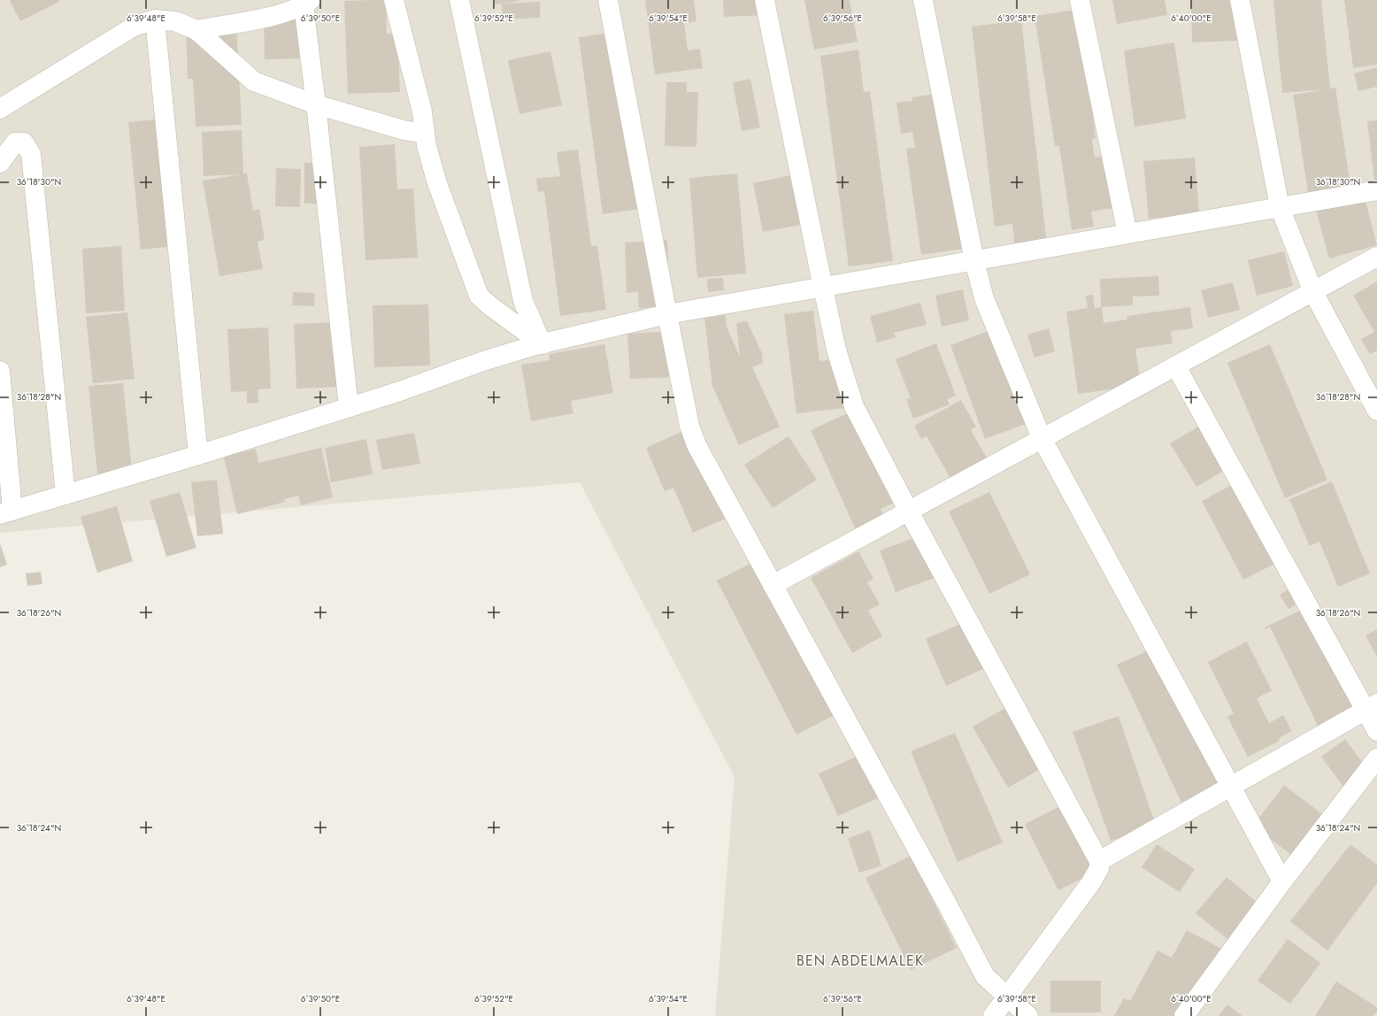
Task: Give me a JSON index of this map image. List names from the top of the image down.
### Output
{
  "districts": ["BEN ABDELMALEK"],
  "coordinates": [
    "6°39'48\"E",
    "6°39'50\"E",
    "6°39'52\"E",
    "6°39'54\"E",
    "6°39'56\"E",
    "6°39'58\"E",
    "6°40'00\"E",
    "36°18'30\"N",
    "36°18'28\"N",
    "36°18'26\"N",
    "36°18'24\"N"
  ]
}
